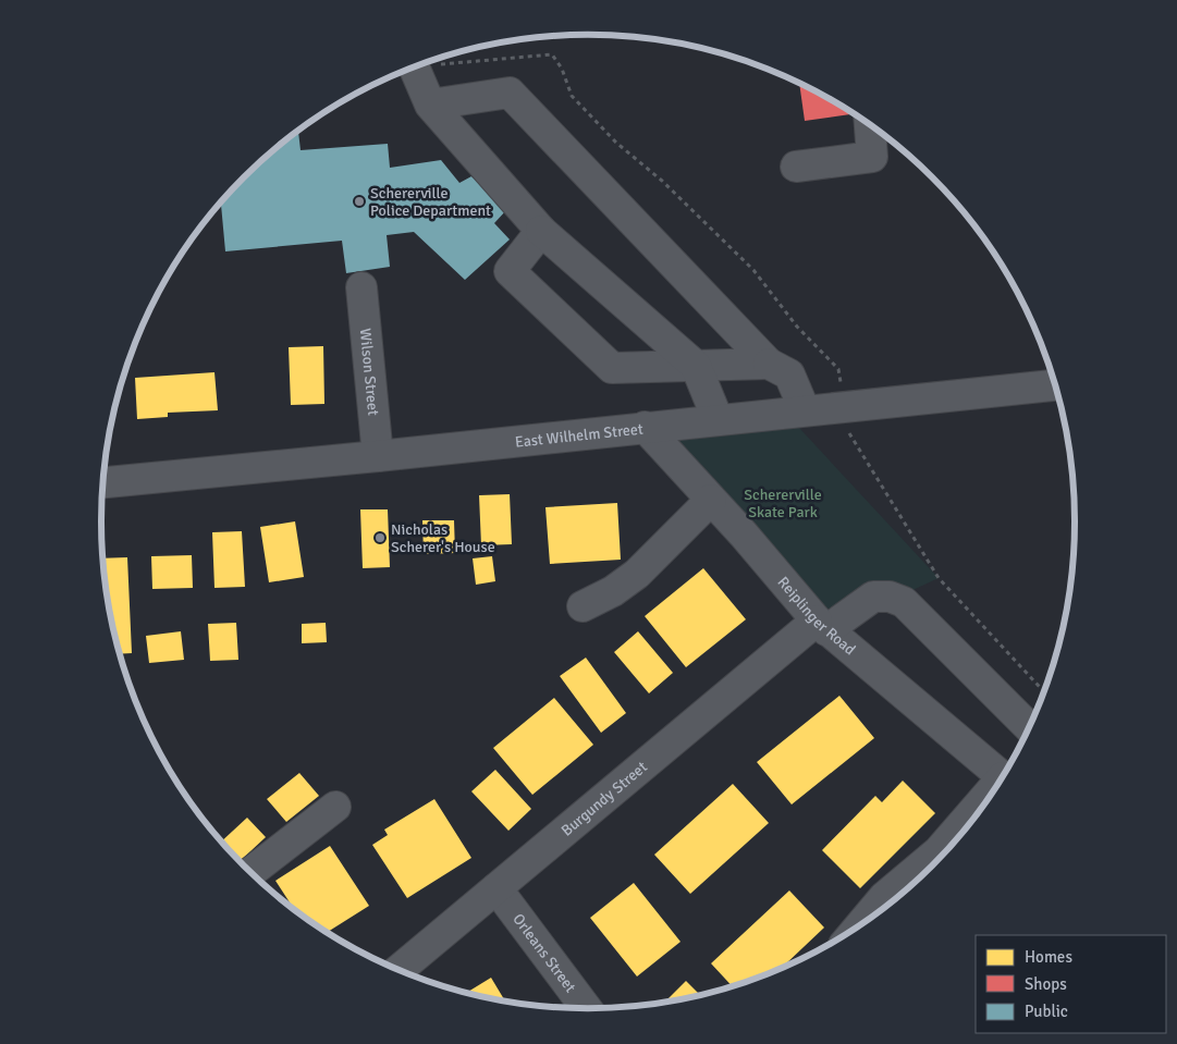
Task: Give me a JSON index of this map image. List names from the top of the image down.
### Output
{
  "streets": {
    "street": [
      "Wilson Street",
      "East Wilhelm Street",
      "Reiplinger Road",
      "Burgundy Street",
      "Orleans Street"
    ]
  },
  "crossings": [
    ["Wilson Street", "East Wilhelm Street"],
    ["East Wilhelm Street", "Reiplinger Road"],
    ["Reiplinger Road", "Burgundy Street"],
    ["Burgundy Street", "Orleans Street"]
  ],
  "parks": ["Schererville Skate Park"],
  "places": ["Schererville Police Department", "Nicholas Scherer's House"],
  "legend": ["Homes", "Shops", "Public"]
}
